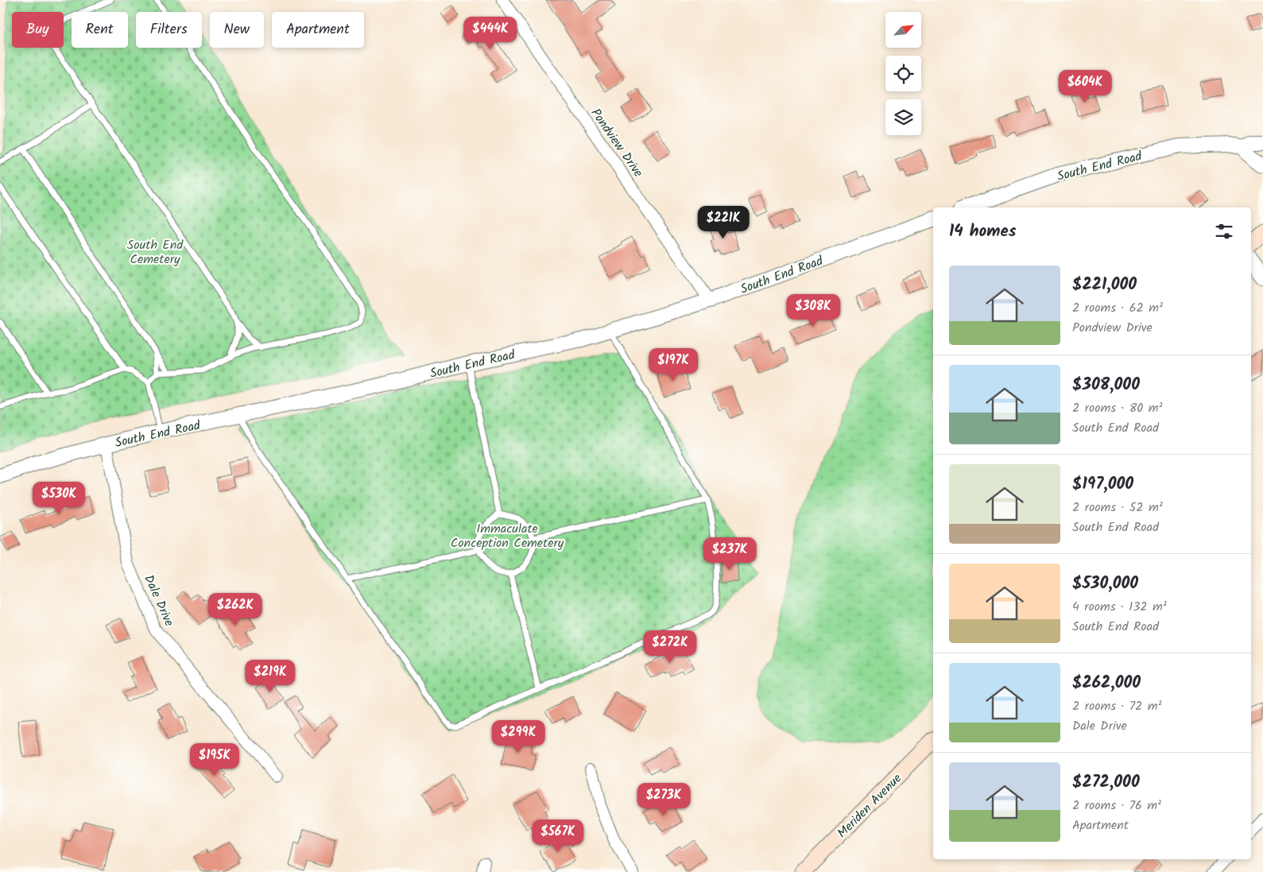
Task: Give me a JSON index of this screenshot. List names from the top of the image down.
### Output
{
  "streets": {
    "main road": ["Meriden Avenue"],
    "street": ["Pondview Drive", "South End Road", "Dale Drive"]
  },
  "crossings": [
    ["Pondview Drive", "South End Road"],
    ["South End Road", "Dale Drive"]
  ],
  "parks": ["South End Cemetery", "Immaculate Conception Cemetery"],
  "north": "top right",
  "page": {
    "chip": [
      "Buy",
      "Rent",
      "Filters",
      "New",
      "Apartment"
    ],
    "price": [
      "$444K",
      "$604K",
      "$221K",
      "$308K",
      "$197K",
      "$530K",
      "$237K",
      "$262K",
      "$272K",
      "$219K",
      "$299K",
      "$195K",
      "$273K",
      "$567K"
    ],
    "heading": "14 homes",
    "list": [
      {
        "name": "$221,000",
        "note": "2 rooms · 62 m² · Pondview Drive"
      },
      {
        "name": "$308,000",
        "note": "2 rooms · 80 m² · South End Road"
      },
      {
        "name": "$197,000",
        "note": "2 rooms · 52 m² · South End Road"
      },
      {
        "name": "$530,000",
        "note": "4 rooms · 132 m² · South End Road"
      },
      {
        "name": "$262,000",
        "note": "2 rooms · 72 m² · Dale Drive"
      },
      {
        "name": "$272,000",
        "note": "2 rooms · 76 m² · Apartment"
      }
    ]
  }
}
